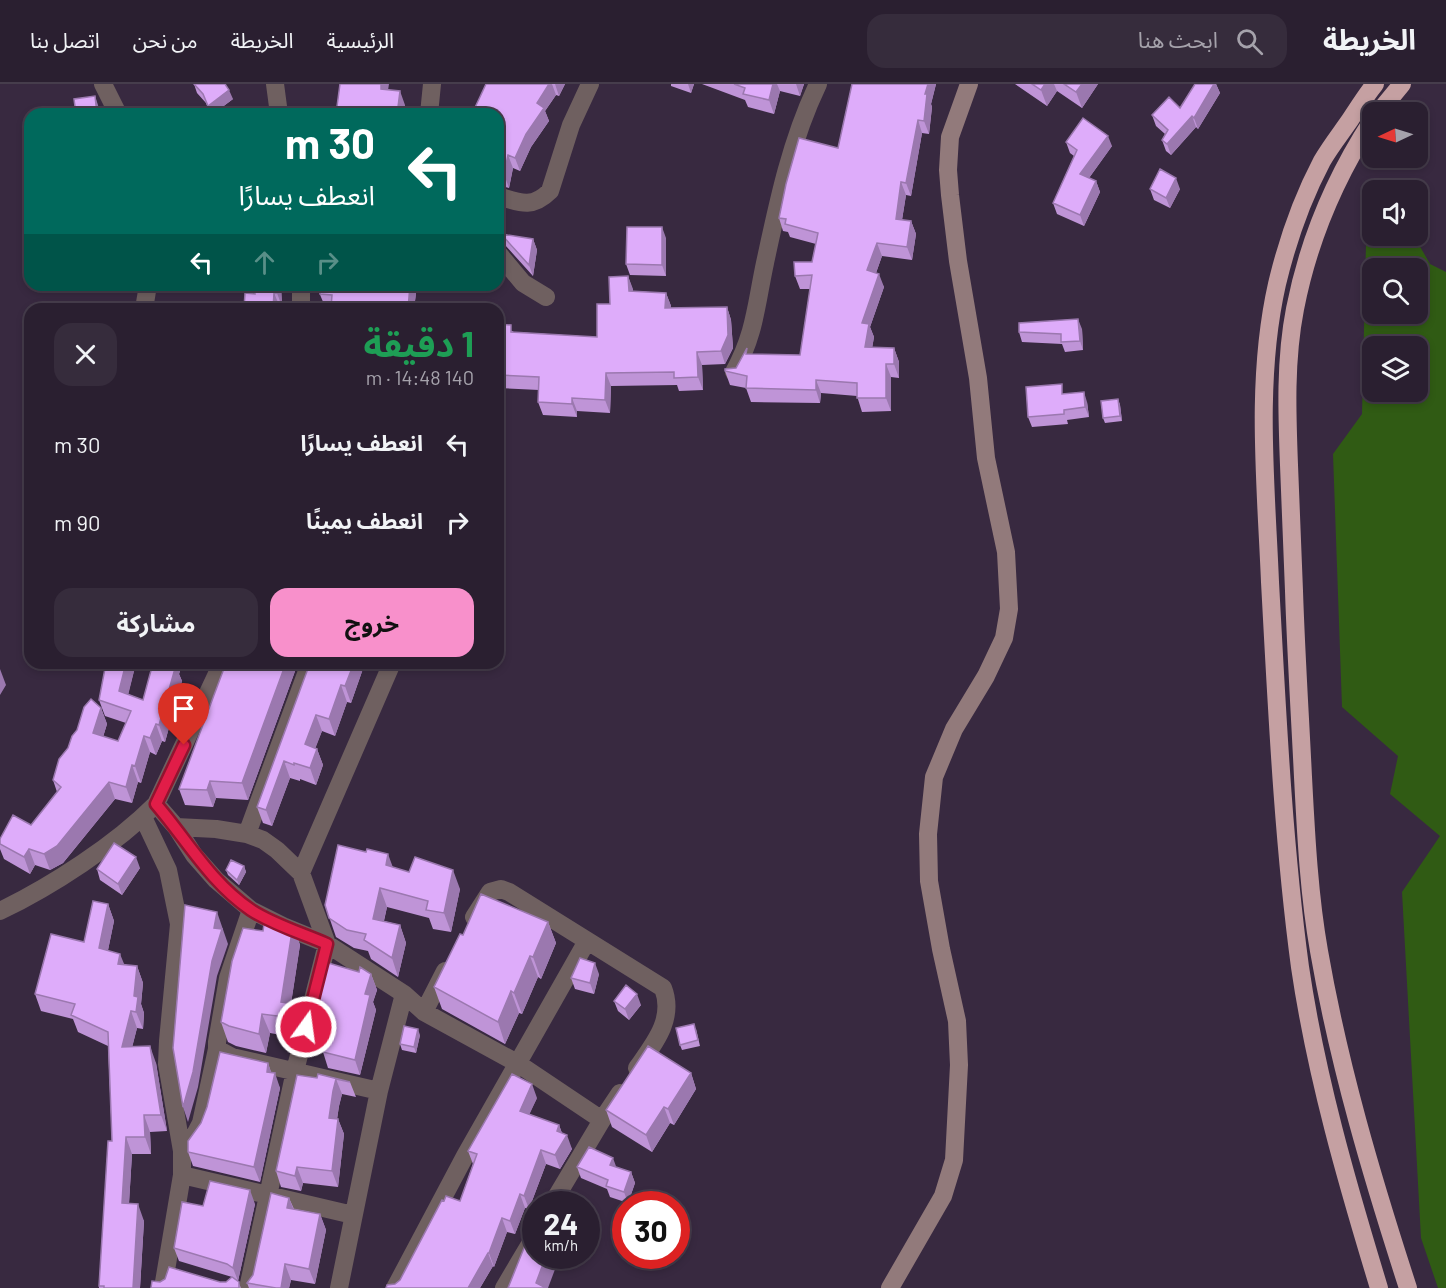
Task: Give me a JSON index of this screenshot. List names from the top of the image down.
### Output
{
  "north": "left",
  "page": {
    "header": "الخريطة",
    "search": "ابحث هنا",
    "nav": [
      "الرئيسية",
      "الخريطة",
      "من نحن",
      "اتصل بنا"
    ],
    "turn": ["30 m", "انعطف يسارًا"],
    "heading": ["1 دقيقة", "140 m · 14:48"],
    "list": [
      {
        "name": "انعطف يسارًا",
        "value": "30 m"
      },
      {
        "name": "انعطف يمينًا",
        "value": "90 m"
      }
    ],
    "buttons": ["خروج", "مشاركة"],
    "speed": "24 km/h",
    "limit": "30"
  }
}
